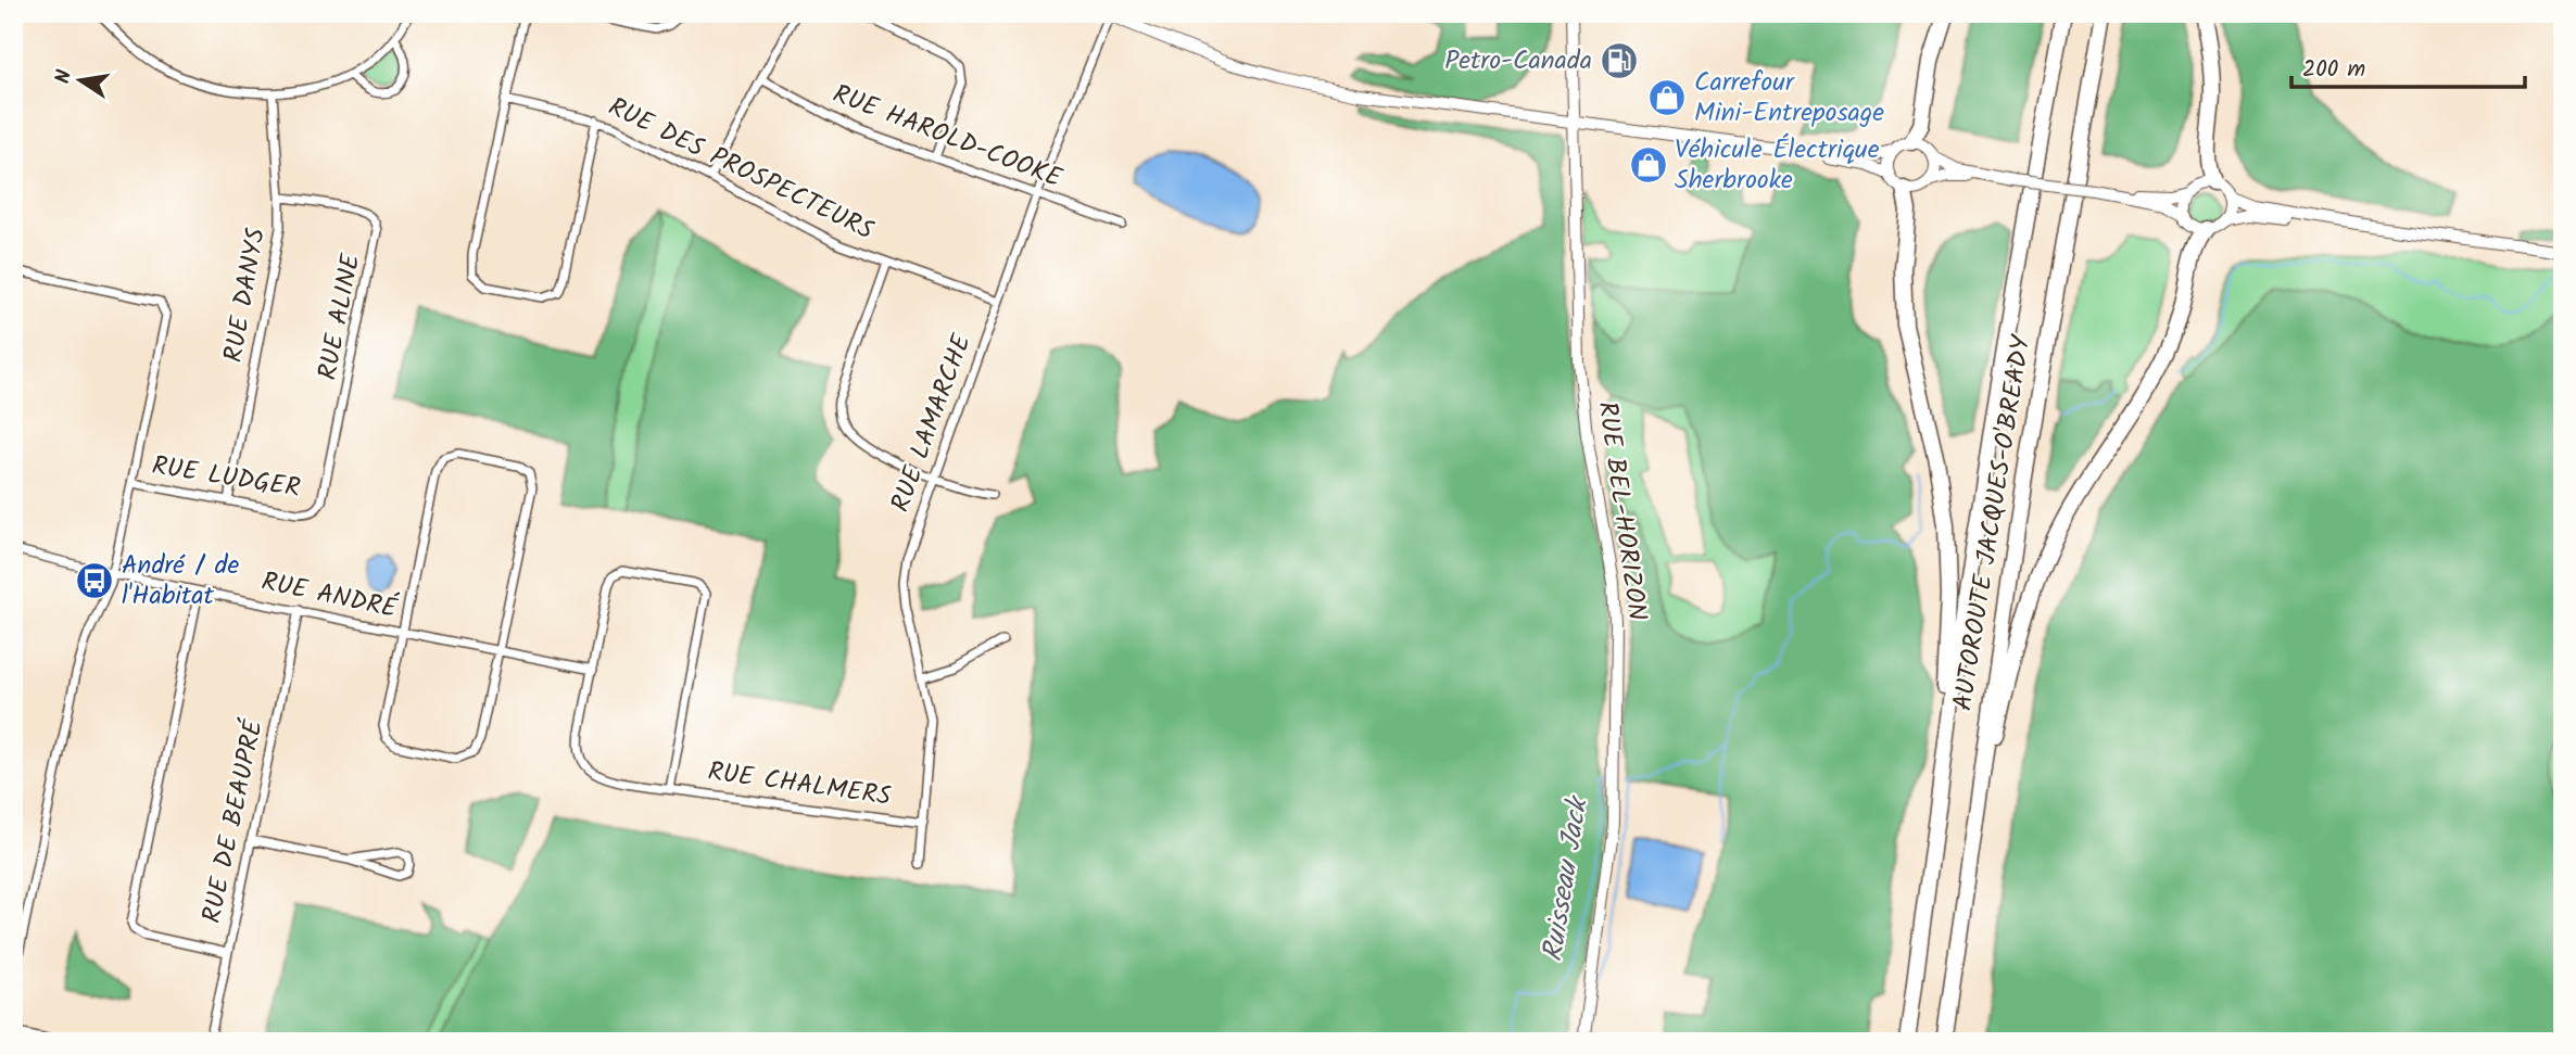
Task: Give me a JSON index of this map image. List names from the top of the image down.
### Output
{
  "streets": {
    "highway": ["AUTOROUTE JACQUES-O'BREADY"],
    "street": [
      "RUE HAROLD-COOKE",
      "RUE DES PROSPECTEURS",
      "RUE DANYS",
      "RUE ALINE",
      "RUE LAMARCHE",
      "RUE LUDGER",
      "RUE BEL-HORIZON",
      "RUE ANDRÉ",
      "RUE CHALMERS",
      "RUE DE BEAUPRÉ"
    ]
  },
  "crossings": [
    ["RUE HAROLD-COOKE", "RUE LAMARCHE"],
    ["RUE DES PROSPECTEURS", "RUE LAMARCHE"],
    ["RUE DANYS", "RUE ALINE"],
    ["RUE DANYS", "RUE LUDGER"],
    ["RUE ALINE", "RUE LUDGER"],
    ["RUE LAMARCHE", "RUE CHALMERS"],
    ["RUE ANDRÉ", "RUE CHALMERS"],
    ["RUE ANDRÉ", "RUE DE BEAUPRÉ"]
  ],
  "water": ["Ruisseau Jack"],
  "places": {
    "fuel station": ["Petro-Canada"],
    "shop": ["Carrefour Mini-Entreposage", "Véhicule Électrique Sherbrooke"],
    "bus stop": ["André / de l'Habitat"]
  },
  "scale_bar": "200 m",
  "north": "left"
}
